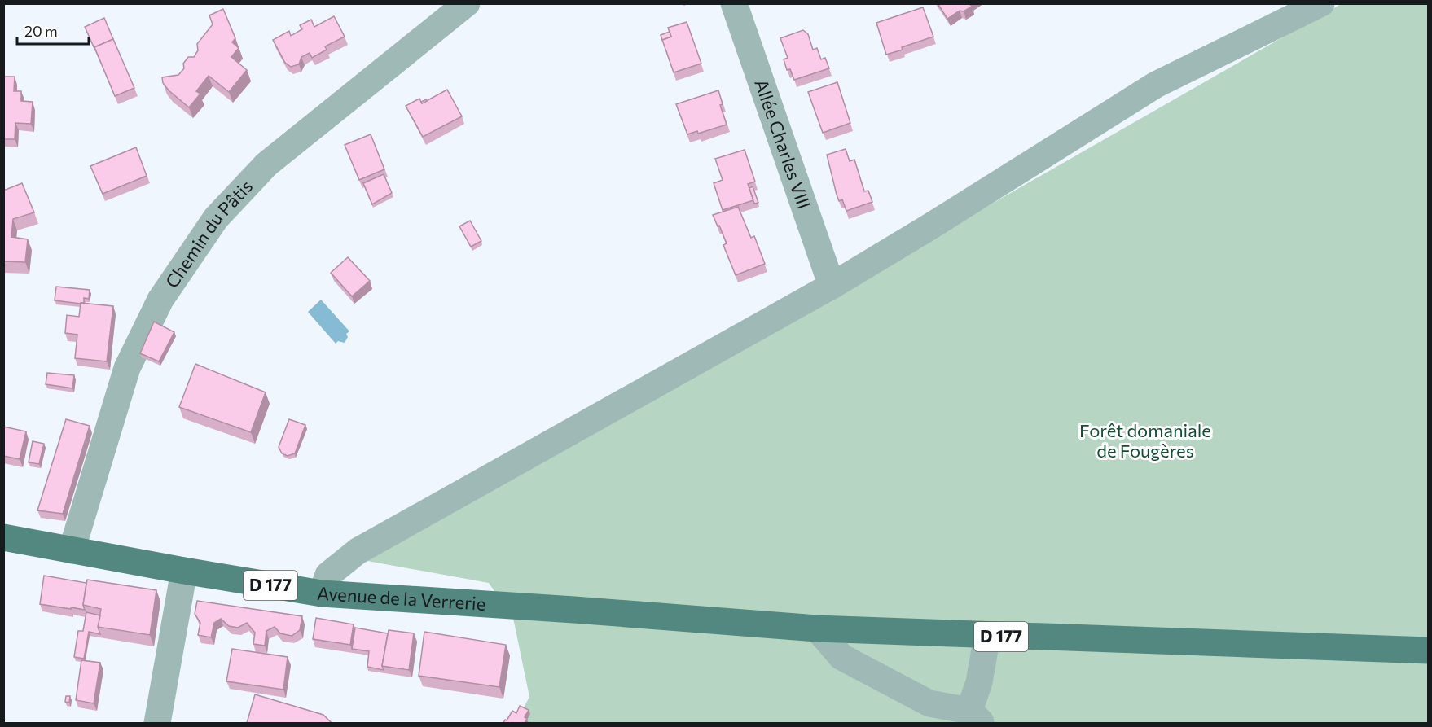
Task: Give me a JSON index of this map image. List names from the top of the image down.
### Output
{
  "streets": {
    "main road": ["D 177", "Avenue de la Verrerie"],
    "street": ["Allée Charles VIII", "Chemin du Pâtis"]
  },
  "crossings": [
    ["Chemin du Pâtis", "Avenue de la Verrerie"],
    ["D 177", "Avenue de la Verrerie"]
  ],
  "parks": ["Forêt domaniale de Fougères"],
  "scale_bar": "20 m"
}
